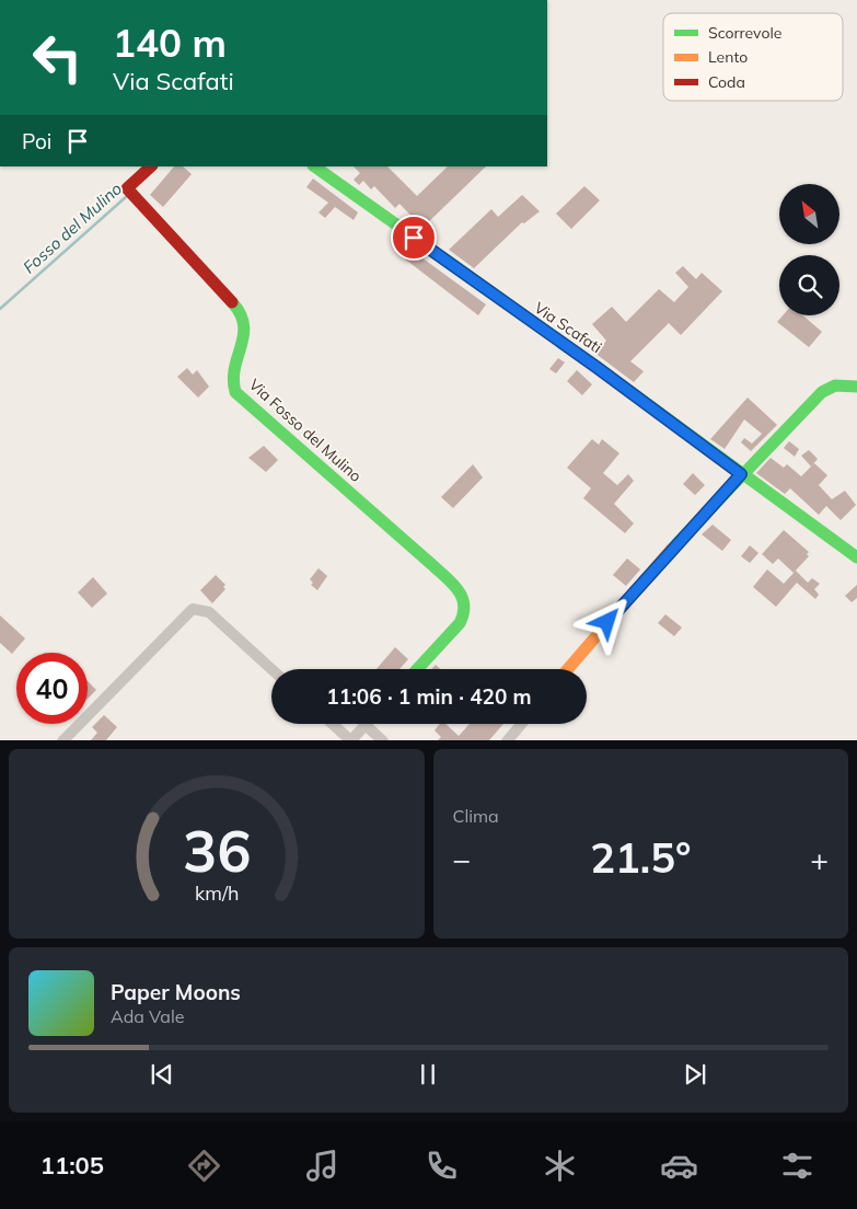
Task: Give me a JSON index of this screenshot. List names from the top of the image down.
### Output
{
  "streets": {
    "street": ["Via Scafati", "Via Fosso del Mulino"]
  },
  "water": ["Fosso del Mulino"],
  "legend": ["Scorrevole", "Lento", "Coda"],
  "north": "top left",
  "page": {
    "turn": ["140 m", "Via Scafati"],
    "then": "Poi",
    "limit": "40",
    "trip": "11:06 · 1 min · 420 m",
    "tile": "Clima",
    "heat": ["−", "21.5°", "+"],
    "song": ["Paper Moons", "Ada Vale"],
    "tabs": "11:05",
    "gauge": ["36", "km/h"]
  }
}
